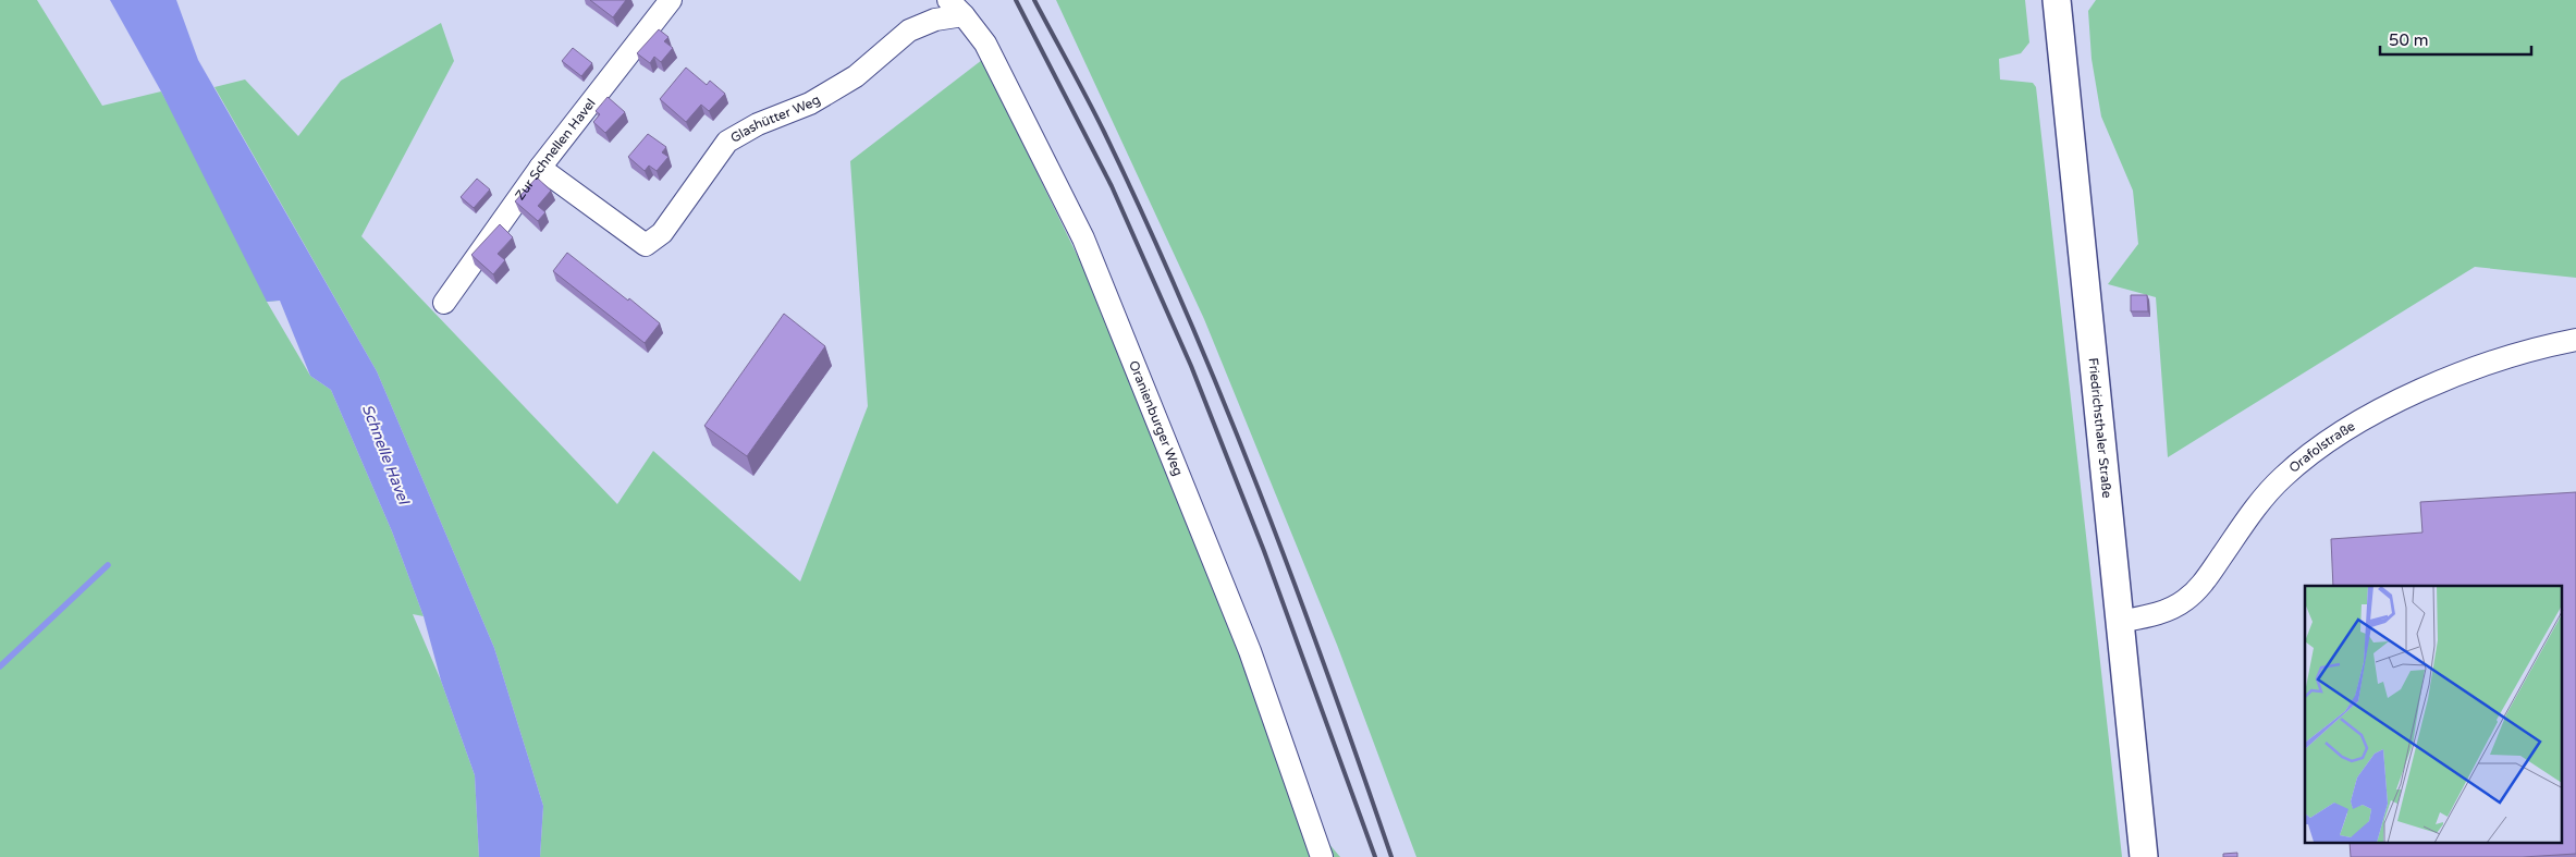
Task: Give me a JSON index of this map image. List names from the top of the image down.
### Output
{
  "streets": {
    "street": [
      "Glashütter Weg",
      "Zur Schnellen Havel",
      "Oranienburger Weg",
      "Friedrichsthaler Straße",
      "Orafolstraße"
    ]
  },
  "crossings": [
    ["Glashütter Weg", "Zur Schnellen Havel"],
    ["Glashütter Weg", "Oranienburger Weg"],
    ["Friedrichsthaler Straße", "Orafolstraße"]
  ],
  "water": ["Schnelle Havel"],
  "scale_bar": "50 m"
}
